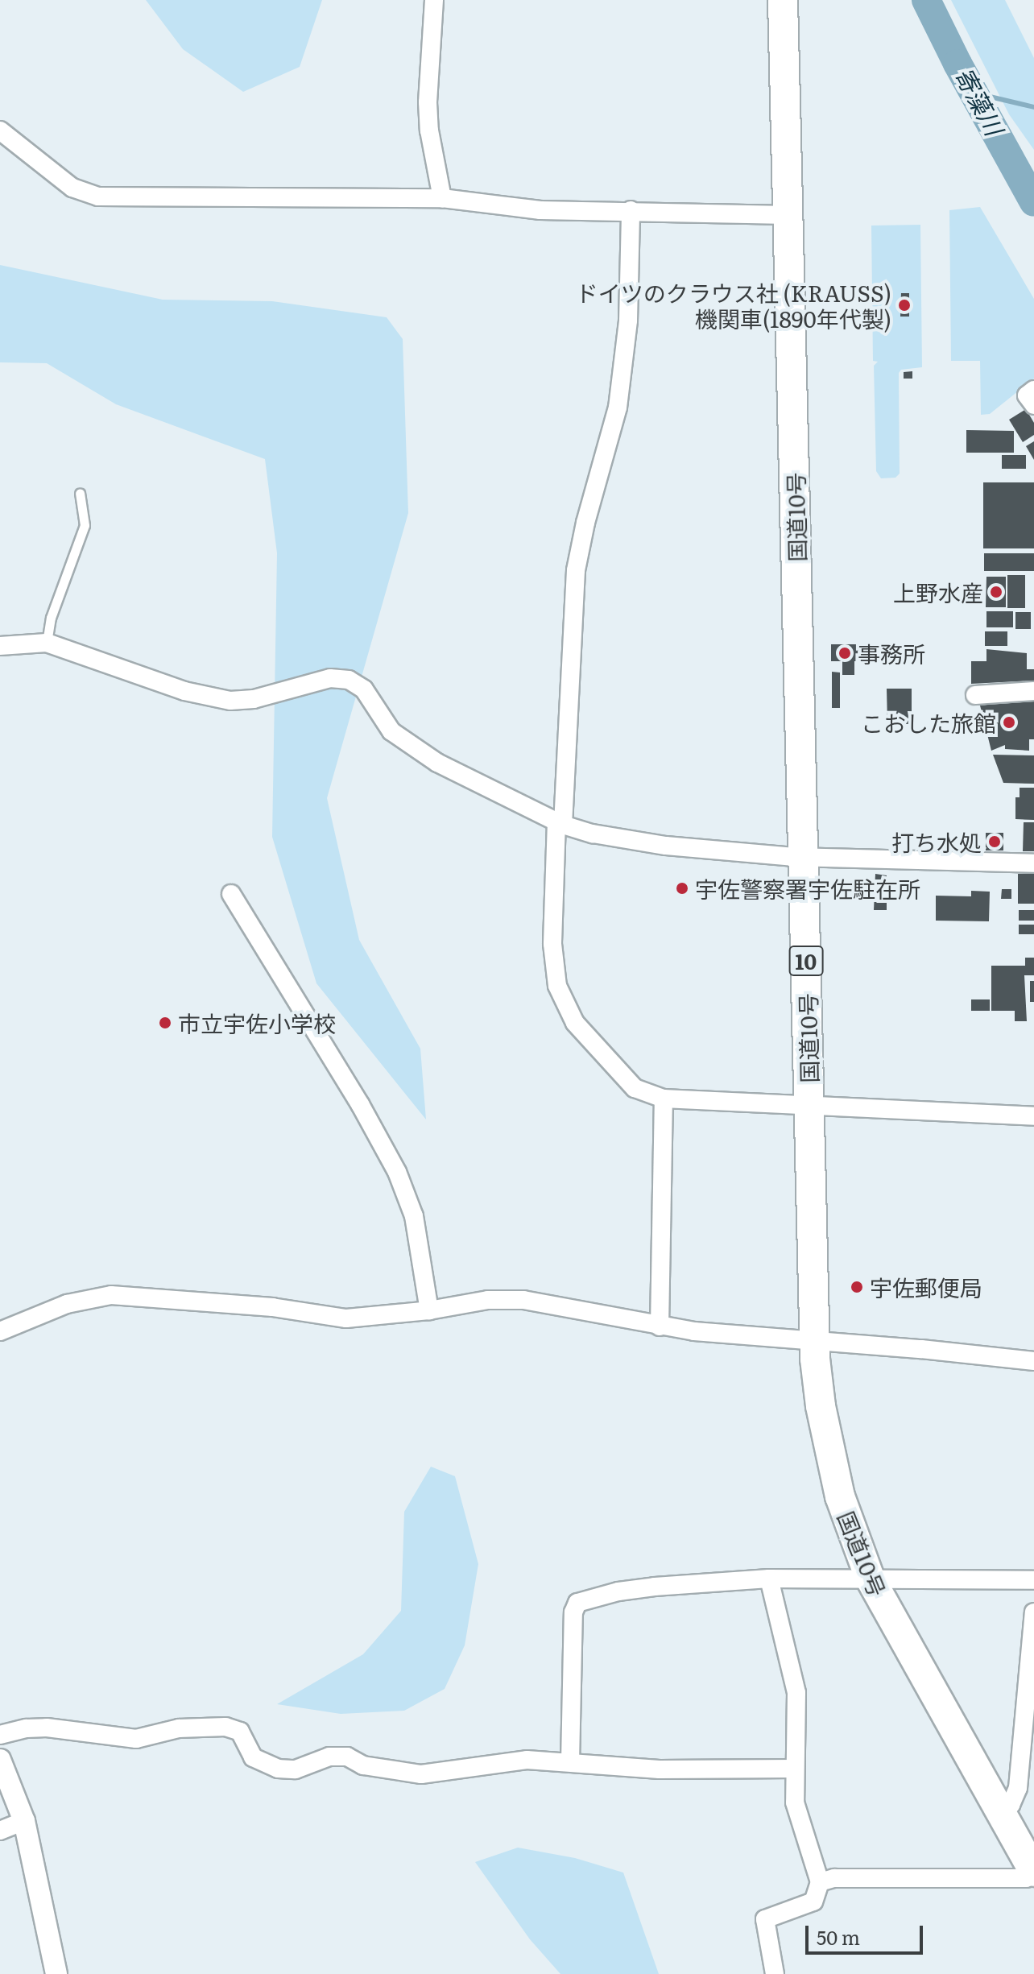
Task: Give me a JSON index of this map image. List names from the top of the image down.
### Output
{
  "streets": {
    "highway": ["国道10号", "10"]
  },
  "water": ["寄藻川"],
  "places": [
    "ドイツのクラウス社 (KRAUSS) 機関車(1890年代製)",
    "上野水産",
    "事務所",
    "こおした旅館",
    "打ち水処",
    "宇佐警察署宇佐駐在所",
    "市立宇佐小学校",
    "宇佐郵便局"
  ],
  "scale_bar": "50 m"
}
